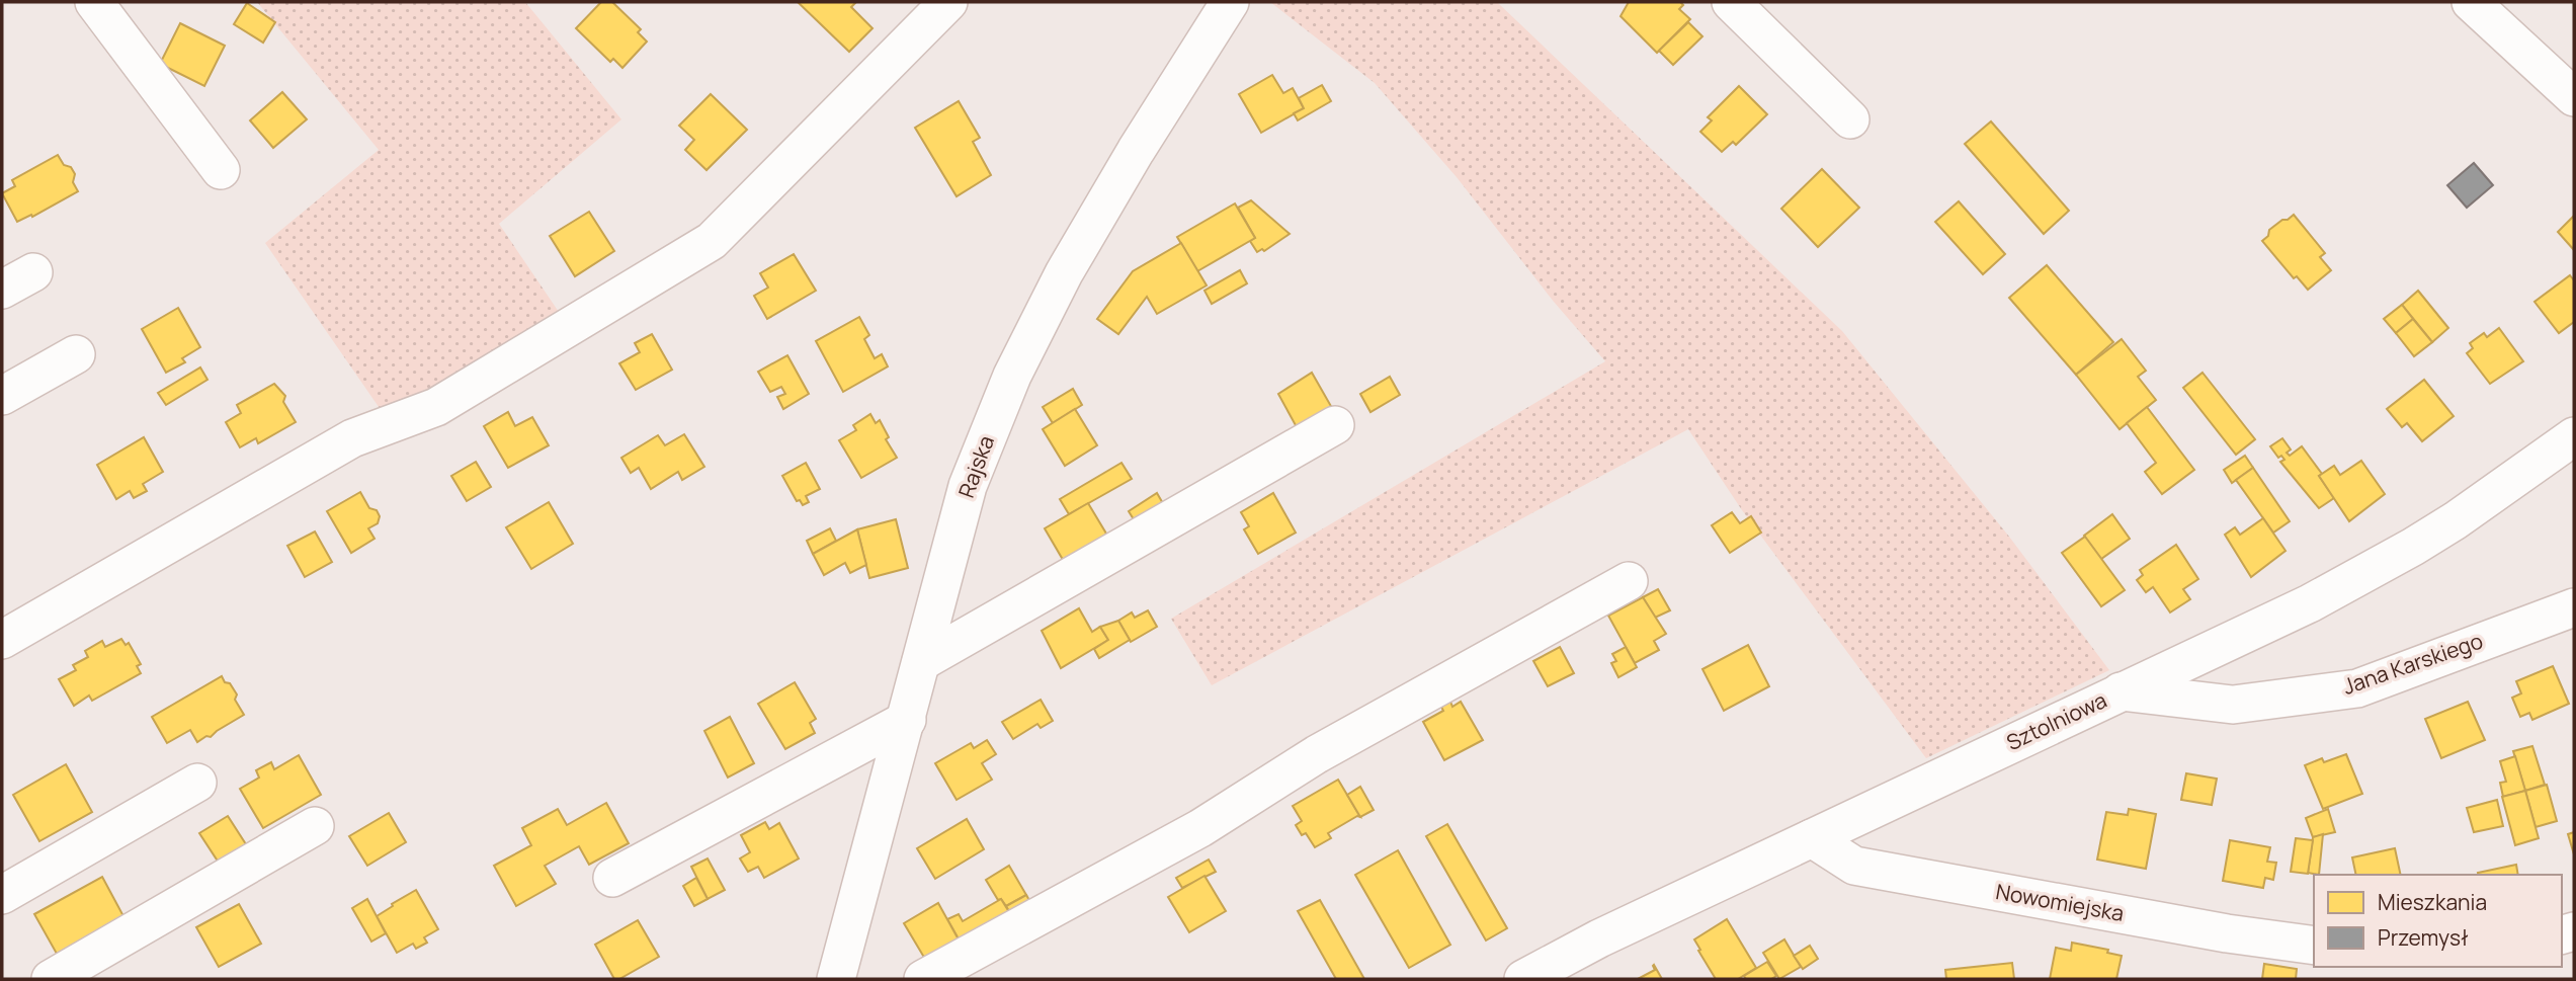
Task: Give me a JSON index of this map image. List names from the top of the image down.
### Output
{
  "streets": {
    "street": [
      "Rajska",
      "Jana Karskiego",
      "Sztolniowa",
      "Nowomiejska"
    ]
  },
  "crossings": [
    ["Jana Karskiego", "Sztolniowa"],
    ["Sztolniowa", "Nowomiejska"]
  ],
  "legend": ["Mieszkania", "Przemysł"]
}
